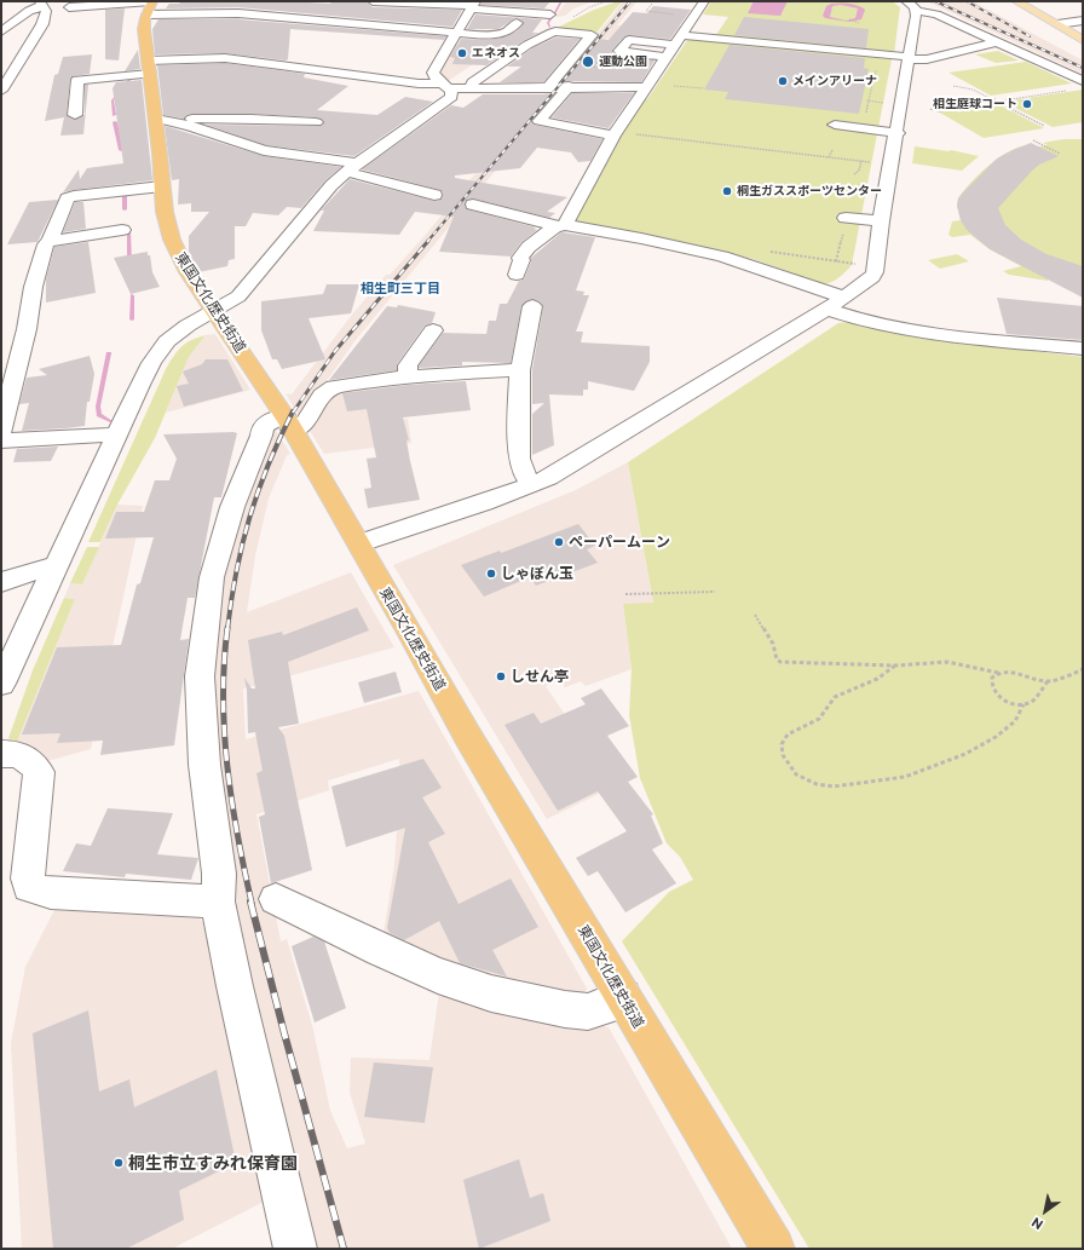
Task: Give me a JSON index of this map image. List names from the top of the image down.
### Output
{
  "streets": {
    "highway": ["東国文化歴史街道"]
  },
  "districts": ["相生町三丁目"],
  "places": [
    "エネオス",
    "運動公園",
    "メインアリーナ",
    "相生庭球コート",
    "桐生ガススポーツセンター",
    "ペーパームーン",
    "しゃぼん玉",
    "しせん亭",
    "桐生市立すみれ保育園"
  ],
  "north": "bottom left"
}
